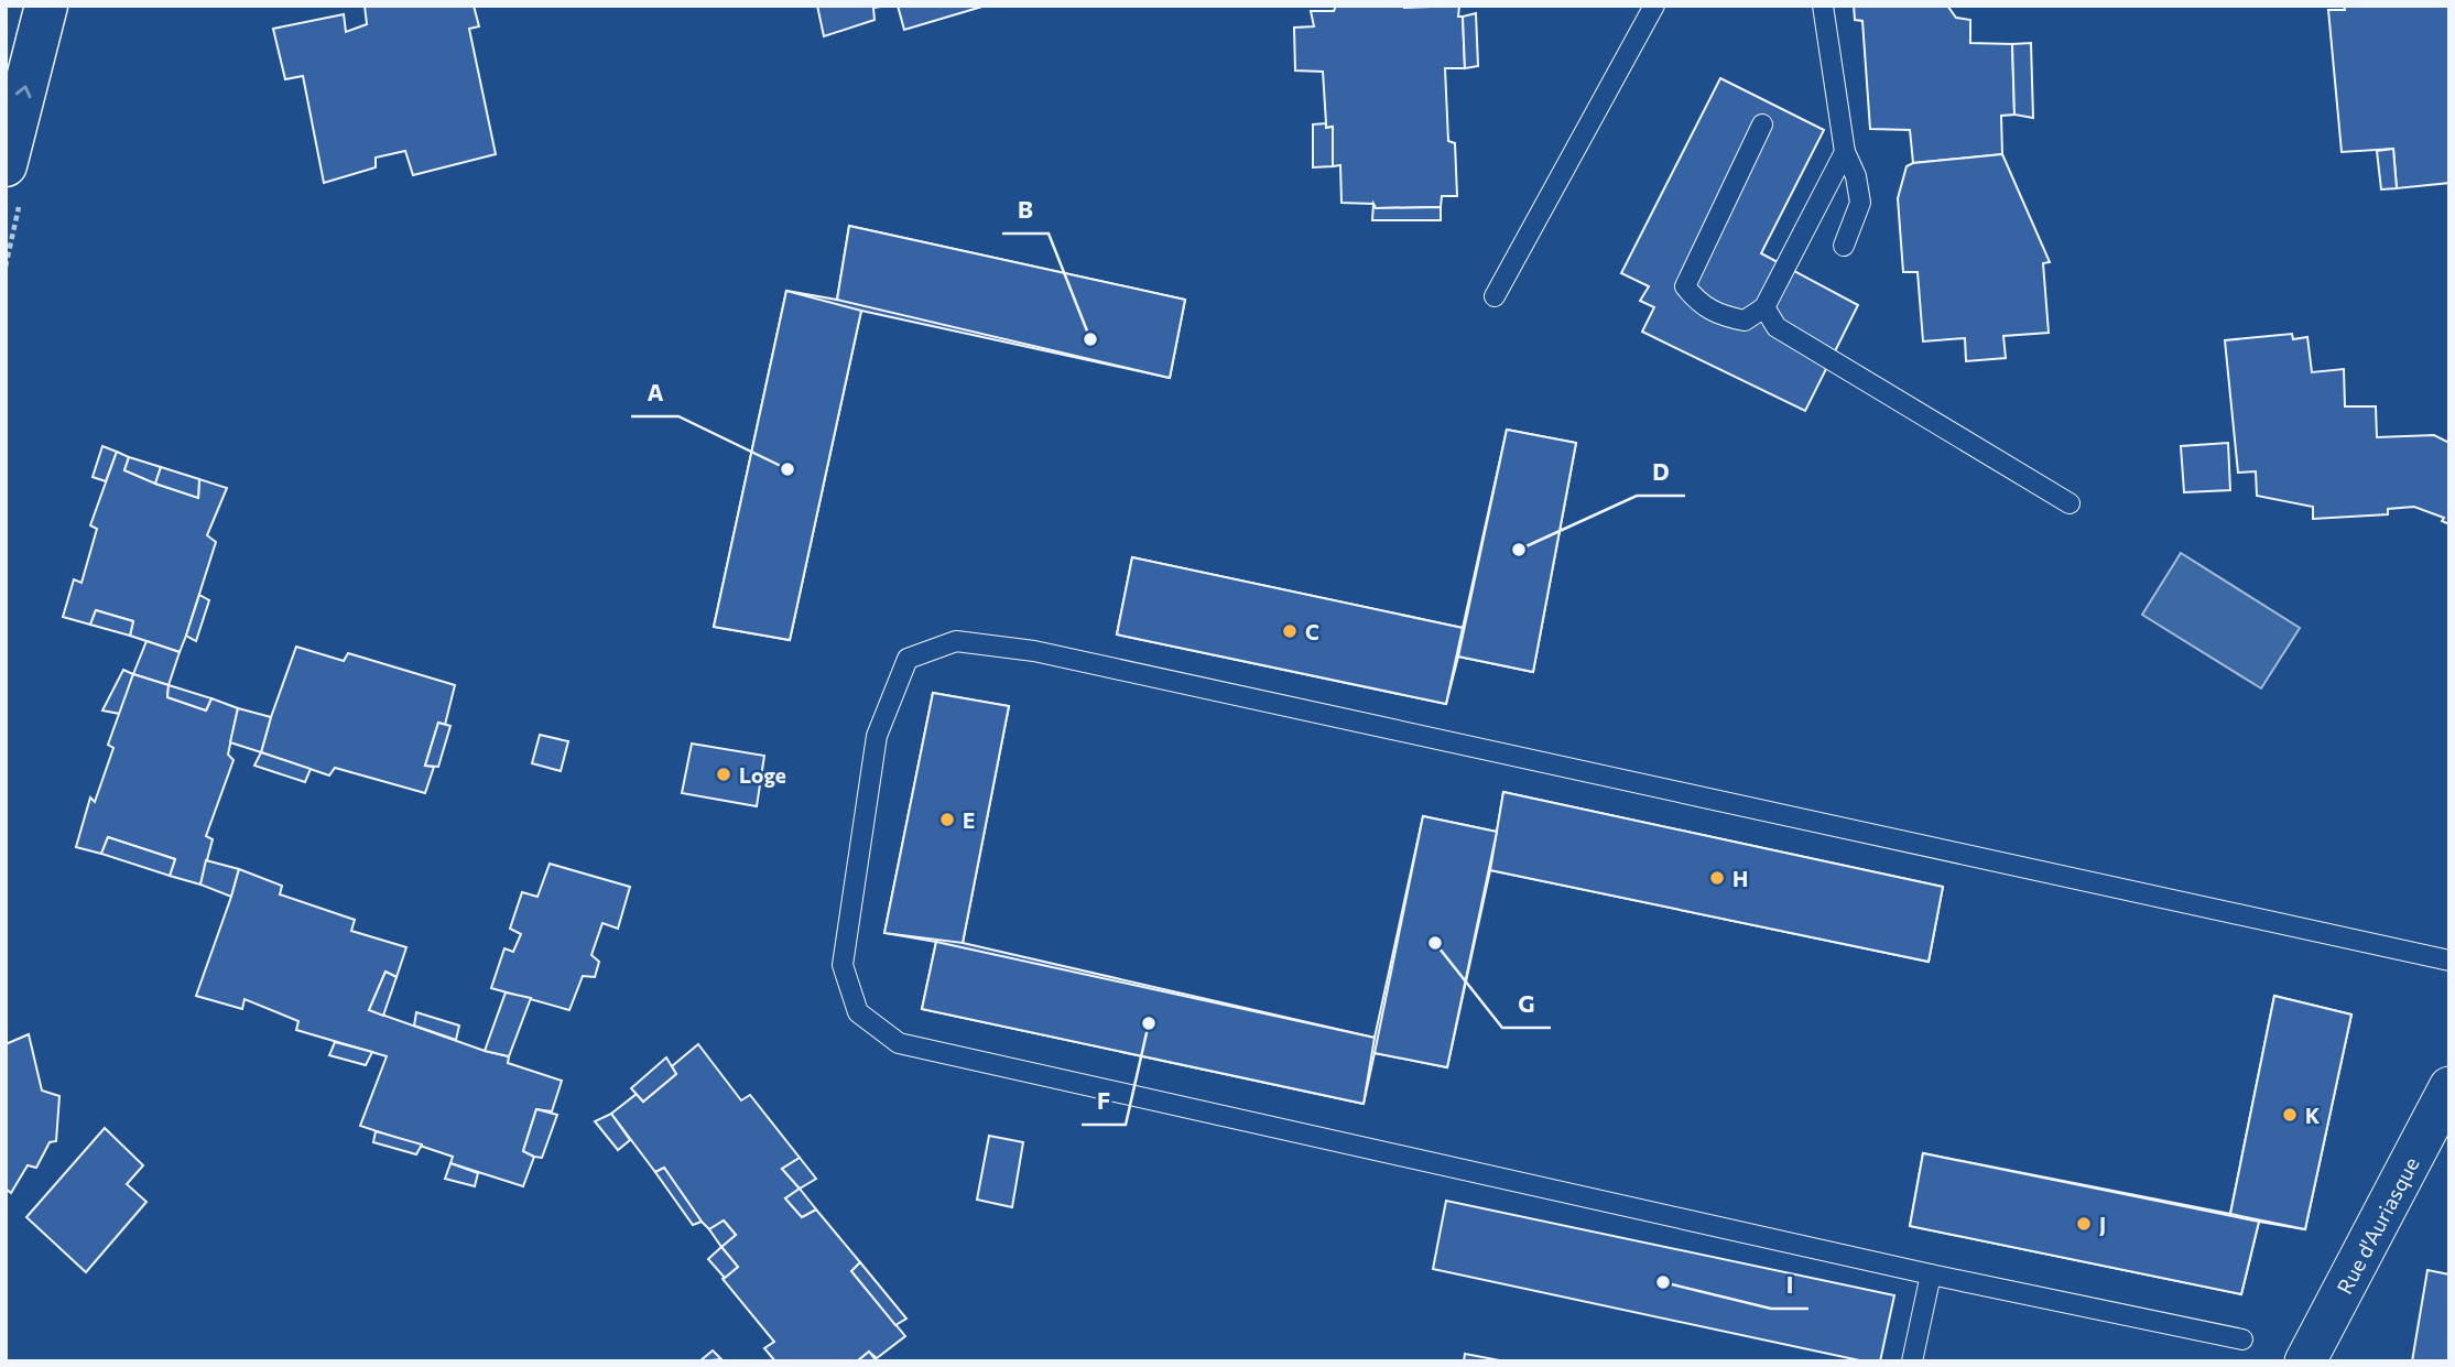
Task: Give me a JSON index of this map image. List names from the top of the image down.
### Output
{
  "streets": {
    "street": ["Rue d'Auriasque"]
  },
  "places": [
    "B",
    "A",
    "D",
    "C",
    "Loge",
    "E",
    "H",
    "G",
    "F",
    "K",
    "J",
    "I"
  ]
}
